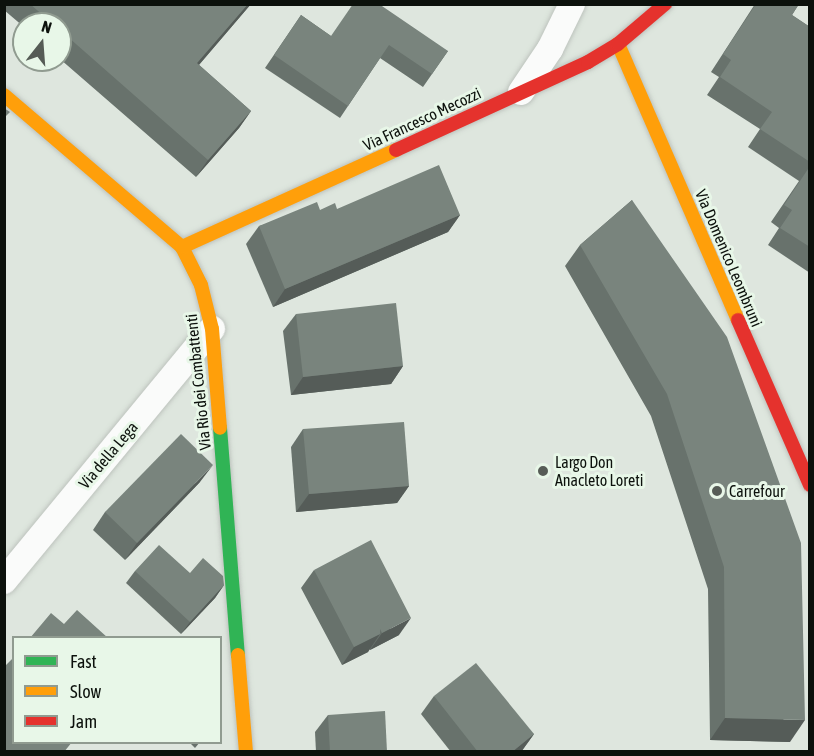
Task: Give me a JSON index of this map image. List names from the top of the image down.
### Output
{
  "streets": {
    "street": [
      "Via Francesco Mecozzi",
      "Via Domenico Leombruni",
      "Via Rio dei Combattenti",
      "Via della Lega"
    ]
  },
  "crossings": [
    ["Via Francesco Mecozzi", "Via Domenico Leombruni"],
    ["Via Francesco Mecozzi", "Via Rio dei Combattenti"],
    ["Via Rio dei Combattenti", "Via della Lega"]
  ],
  "places": ["Largo Don Anacleto Loreti", "Carrefour"],
  "legend": ["Fast", "Slow", "Jam"],
  "north": "top"
}
